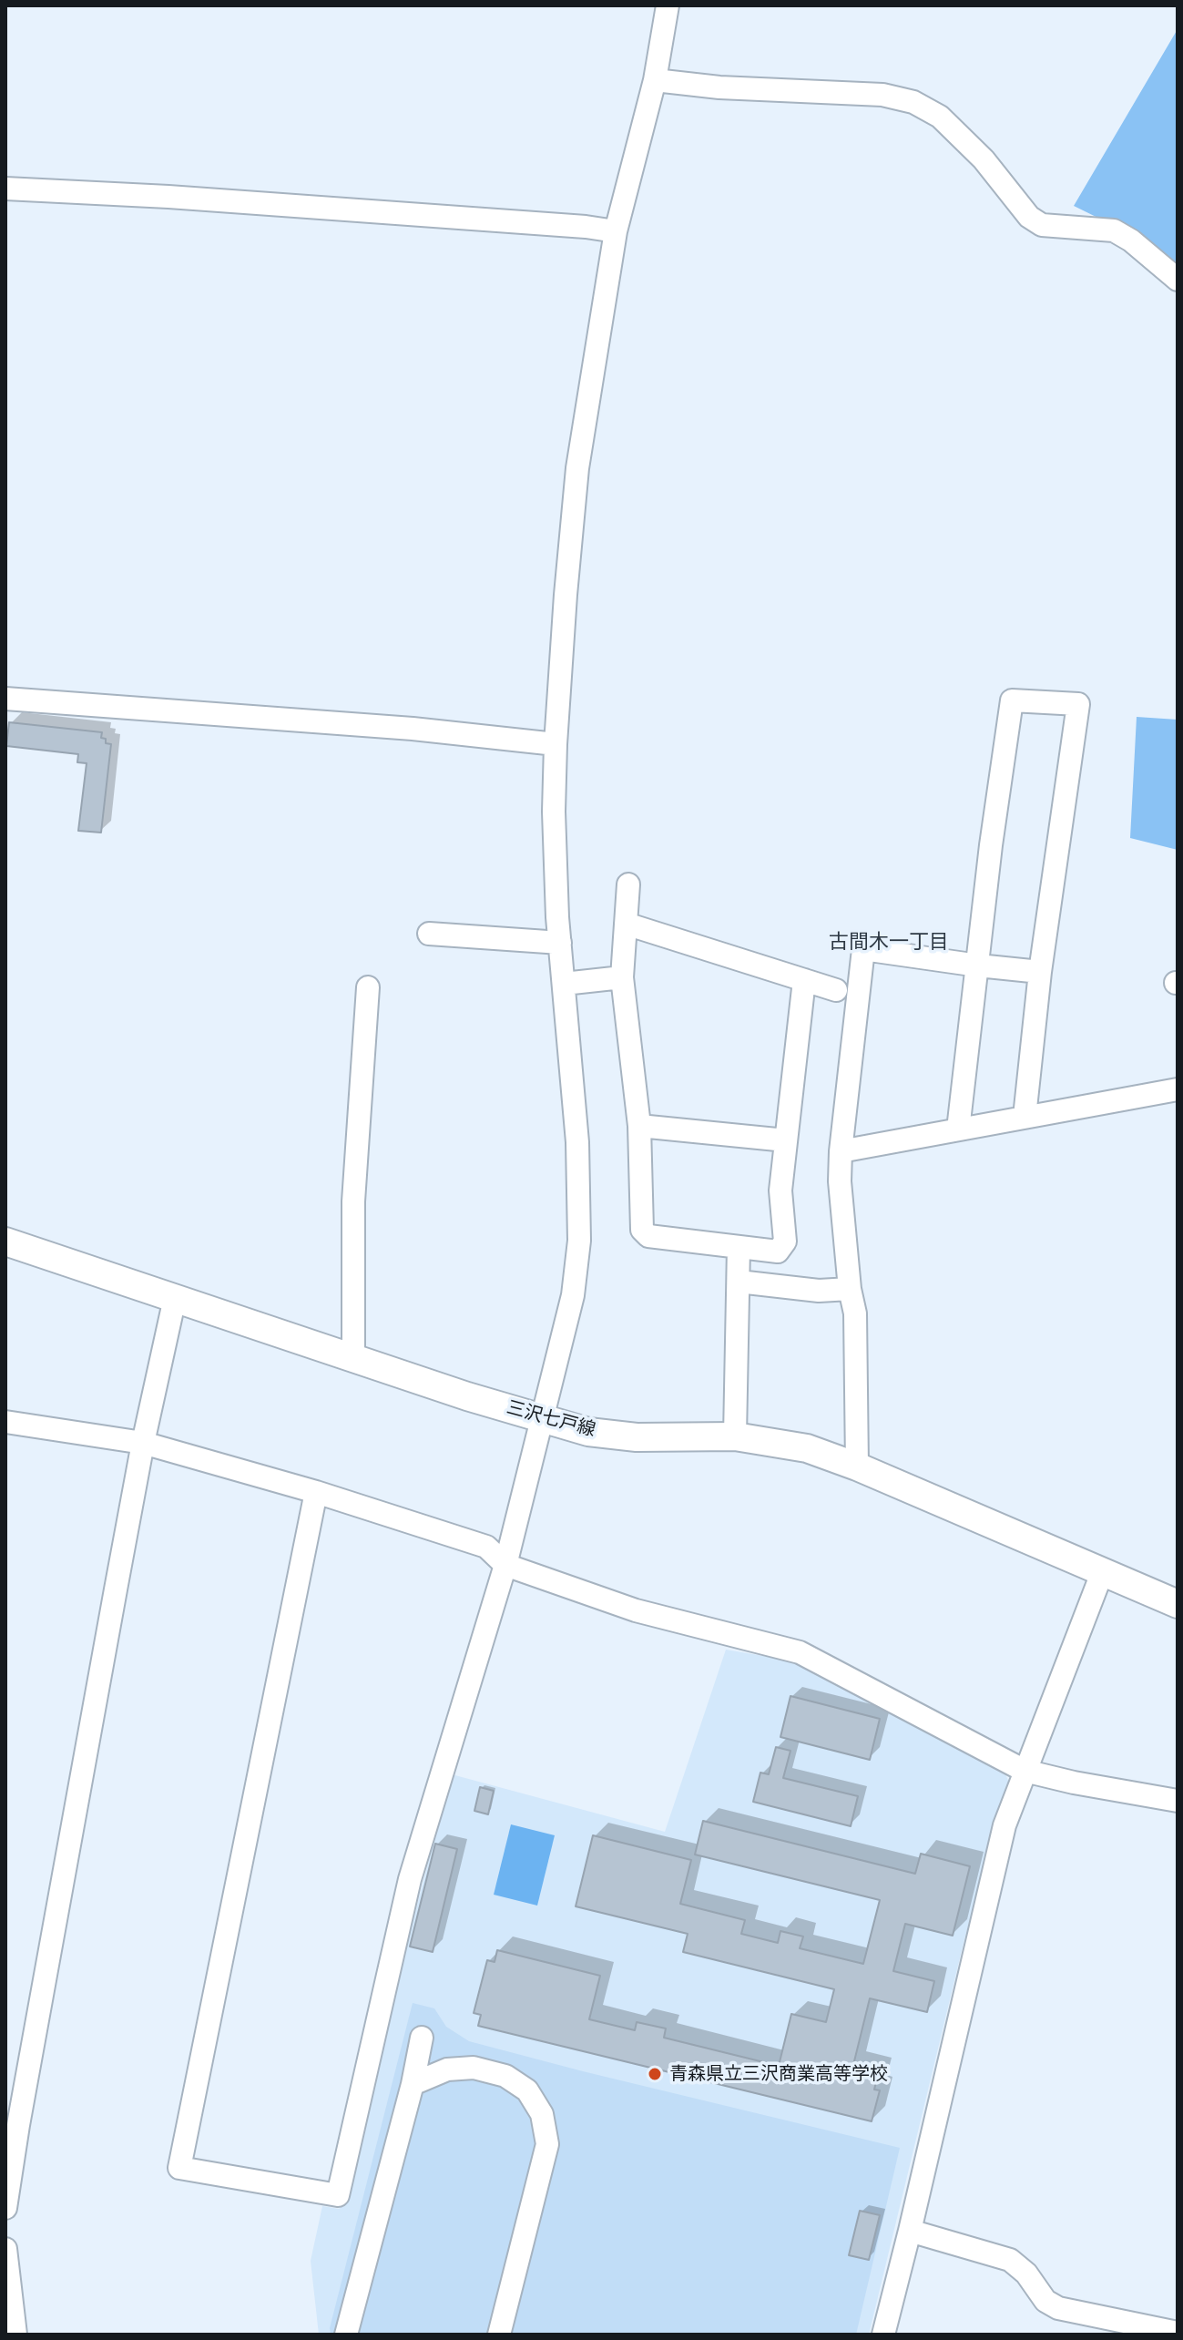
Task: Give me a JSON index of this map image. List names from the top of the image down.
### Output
{
  "streets": {
    "main road": ["三沢七戸線"]
  },
  "districts": ["古間木一丁目"],
  "places": ["青森県立三沢商業高等学校"]
}
